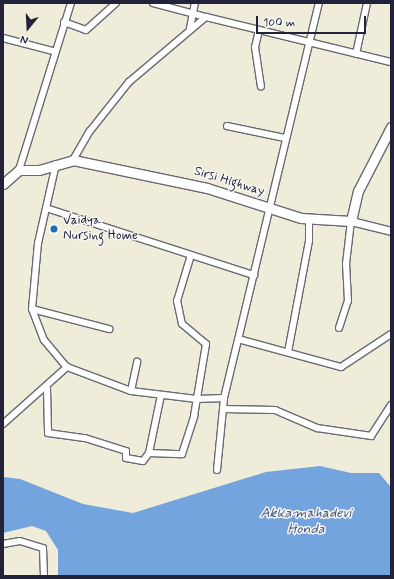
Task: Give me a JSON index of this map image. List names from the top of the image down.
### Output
{
  "streets": {
    "main road": ["Sirsi Highway"]
  },
  "water": ["Akkamahadevi Honda"],
  "places": ["Vaidya Nursing Home"],
  "scale_bar": "100 m",
  "north": "bottom"
}
